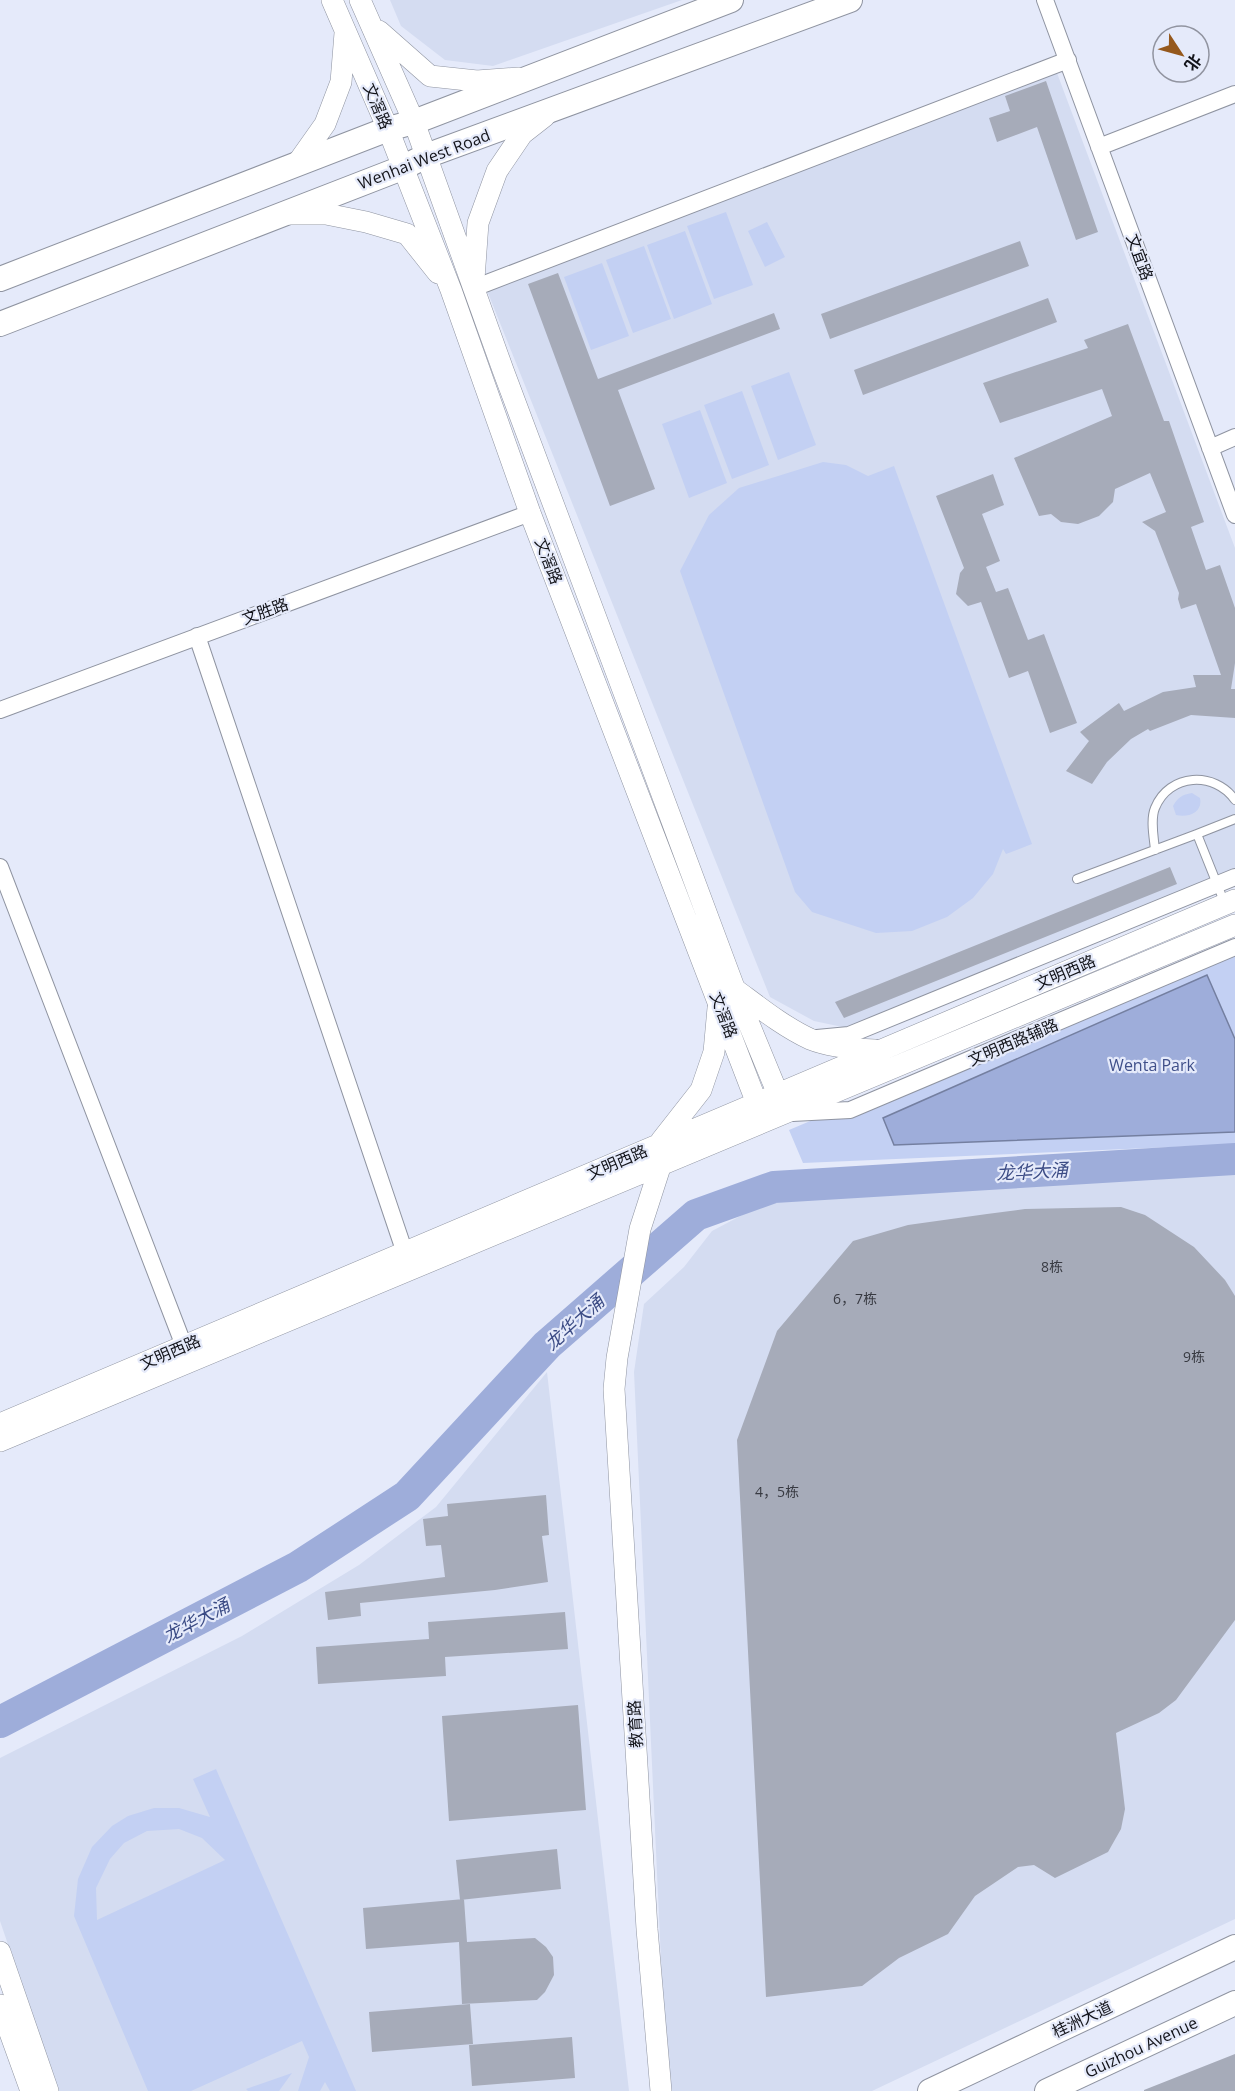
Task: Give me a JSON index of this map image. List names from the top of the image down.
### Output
{
  "streets": {
    "main road": ["Wenhai West Road", "桂洲大道", "Guizhou Avenue"],
    "street": [
      "文滘路",
      "文宜路",
      "文胜路",
      "文明西路",
      "文明西路辅路",
      "教育路"
    ]
  },
  "crossings": [
    ["文滘路", "Wenhai West Road"],
    ["文滘路", "文胜路"],
    ["文滘路", "文明西路"],
    ["文滘路", "文明西路辅路"],
    ["文明西路", "文明西路辅路"],
    ["文明西路", "教育路"]
  ],
  "water": ["龙华大涌"],
  "parks": ["Wenta Park"],
  "house_numbers": [
    "8栋",
    "6，7栋",
    "9栋",
    "4，5栋"
  ],
  "north": "bottom right"
}
